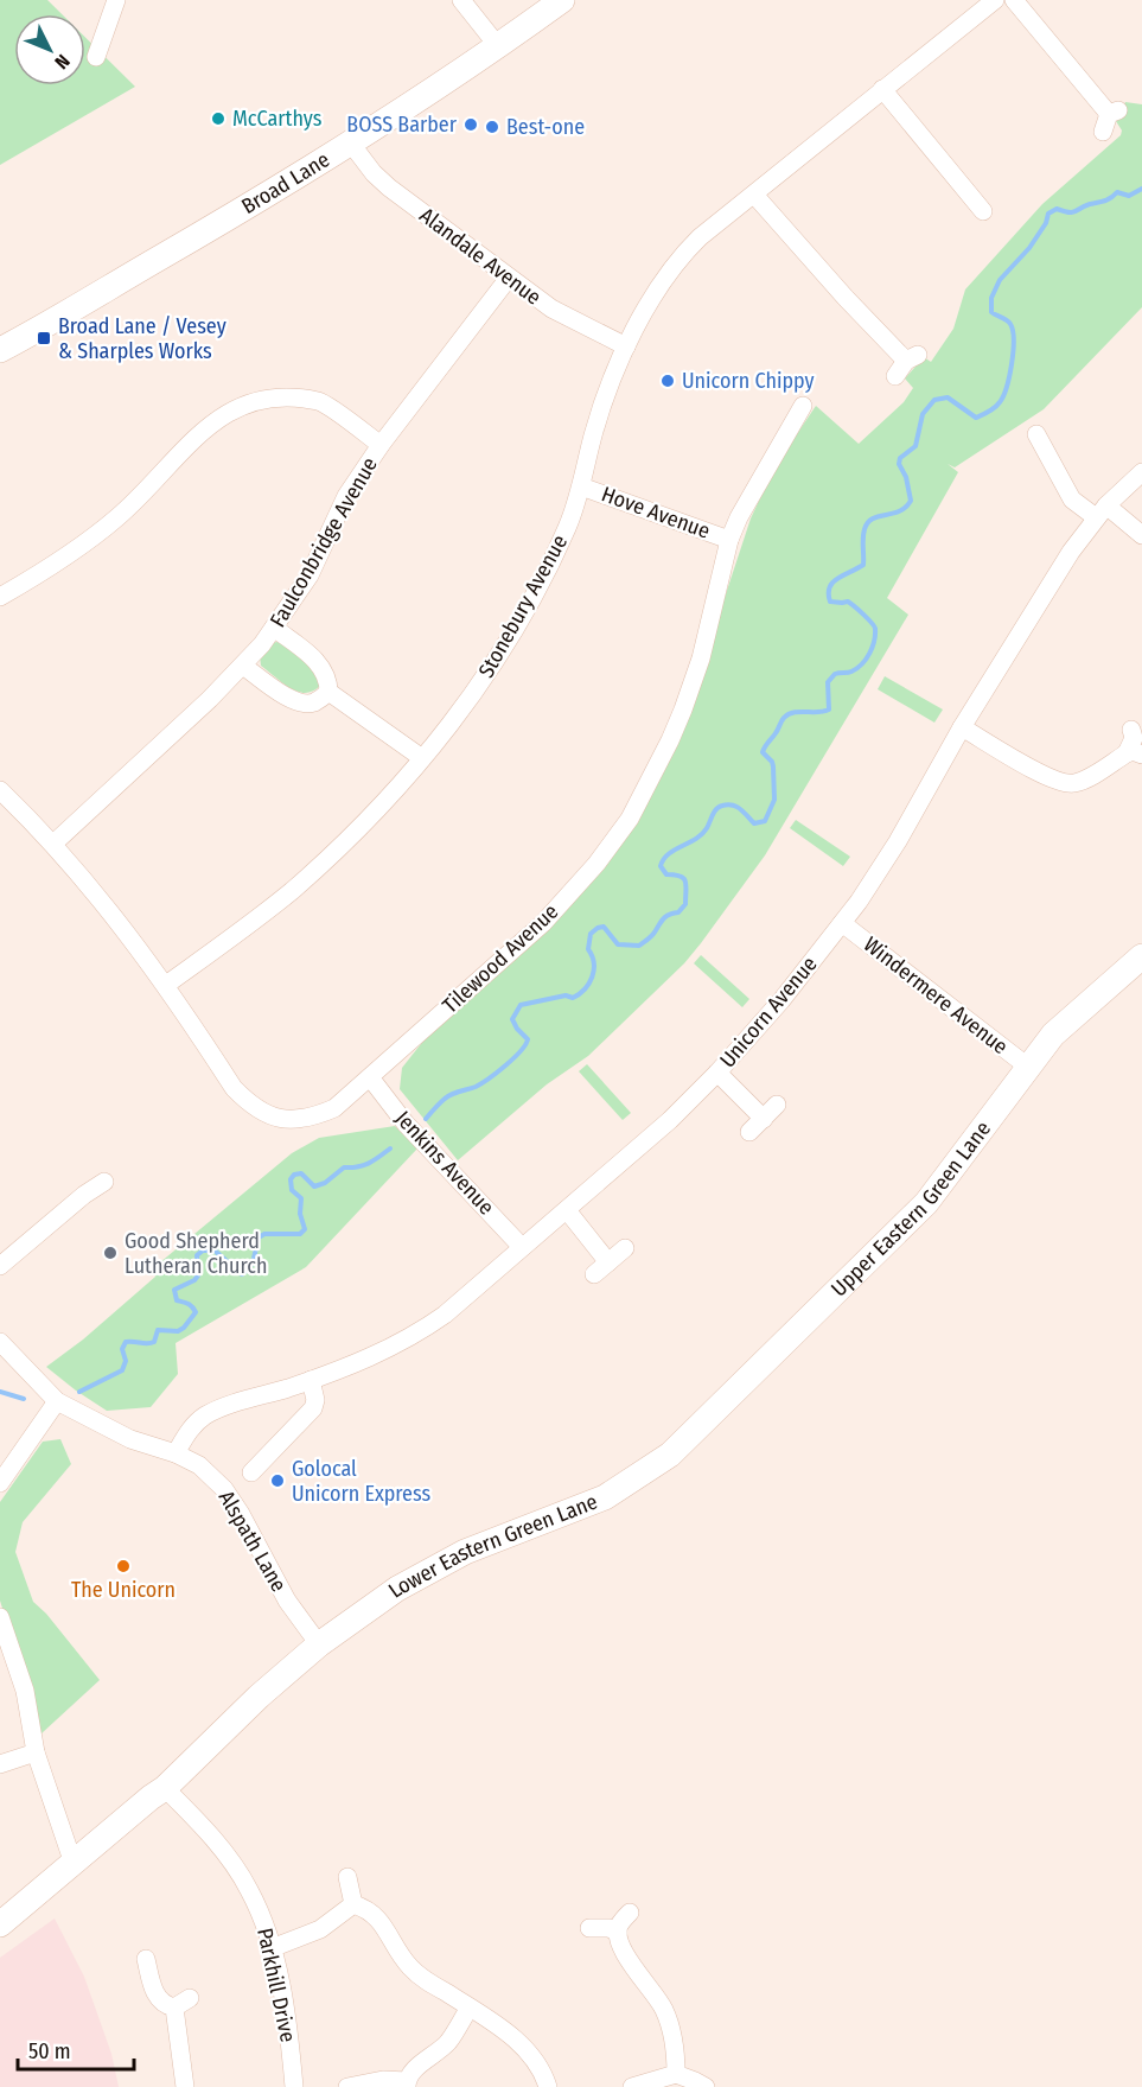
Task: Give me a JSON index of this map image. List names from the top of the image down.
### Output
{
  "streets": {
    "street": [
      "Broad Lane",
      "Alandale Avenue",
      "Hove Avenue",
      "Faulconbridge Avenue",
      "Stonebury Avenue",
      "Tilewood Avenue",
      "Windermere Avenue",
      "Unicorn Avenue",
      "Jenkins Avenue",
      "Upper Eastern Green Lane",
      "Alspath Lane",
      "Lower Eastern Green Lane",
      "Parkhill Drive"
    ]
  },
  "crossings": [
    ["Broad Lane", "Alandale Avenue"],
    ["Alandale Avenue", "Faulconbridge Avenue"],
    ["Alandale Avenue", "Stonebury Avenue"],
    ["Hove Avenue", "Stonebury Avenue"],
    ["Hove Avenue", "Tilewood Avenue"],
    ["Faulconbridge Avenue", "Tilewood Avenue"],
    ["Stonebury Avenue", "Tilewood Avenue"],
    ["Tilewood Avenue", "Jenkins Avenue"],
    ["Windermere Avenue", "Unicorn Avenue"],
    ["Windermere Avenue", "Upper Eastern Green Lane"],
    ["Unicorn Avenue", "Jenkins Avenue"],
    ["Unicorn Avenue", "Alspath Lane"],
    ["Upper Eastern Green Lane", "Lower Eastern Green Lane"],
    ["Alspath Lane", "Lower Eastern Green Lane"]
  ],
  "places": {
    "other": [
      "McCarthys",
      "BOSS Barber",
      "Best-one",
      "Unicorn Chippy",
      "Good Shepherd Lutheran Church",
      "Golocal Unicorn Express",
      "The Unicorn"
    ],
    "transit": ["Broad Lane / Vesey & Sharples Works"]
  },
  "scale_bar": "50 m",
  "north": "bottom right"
}
